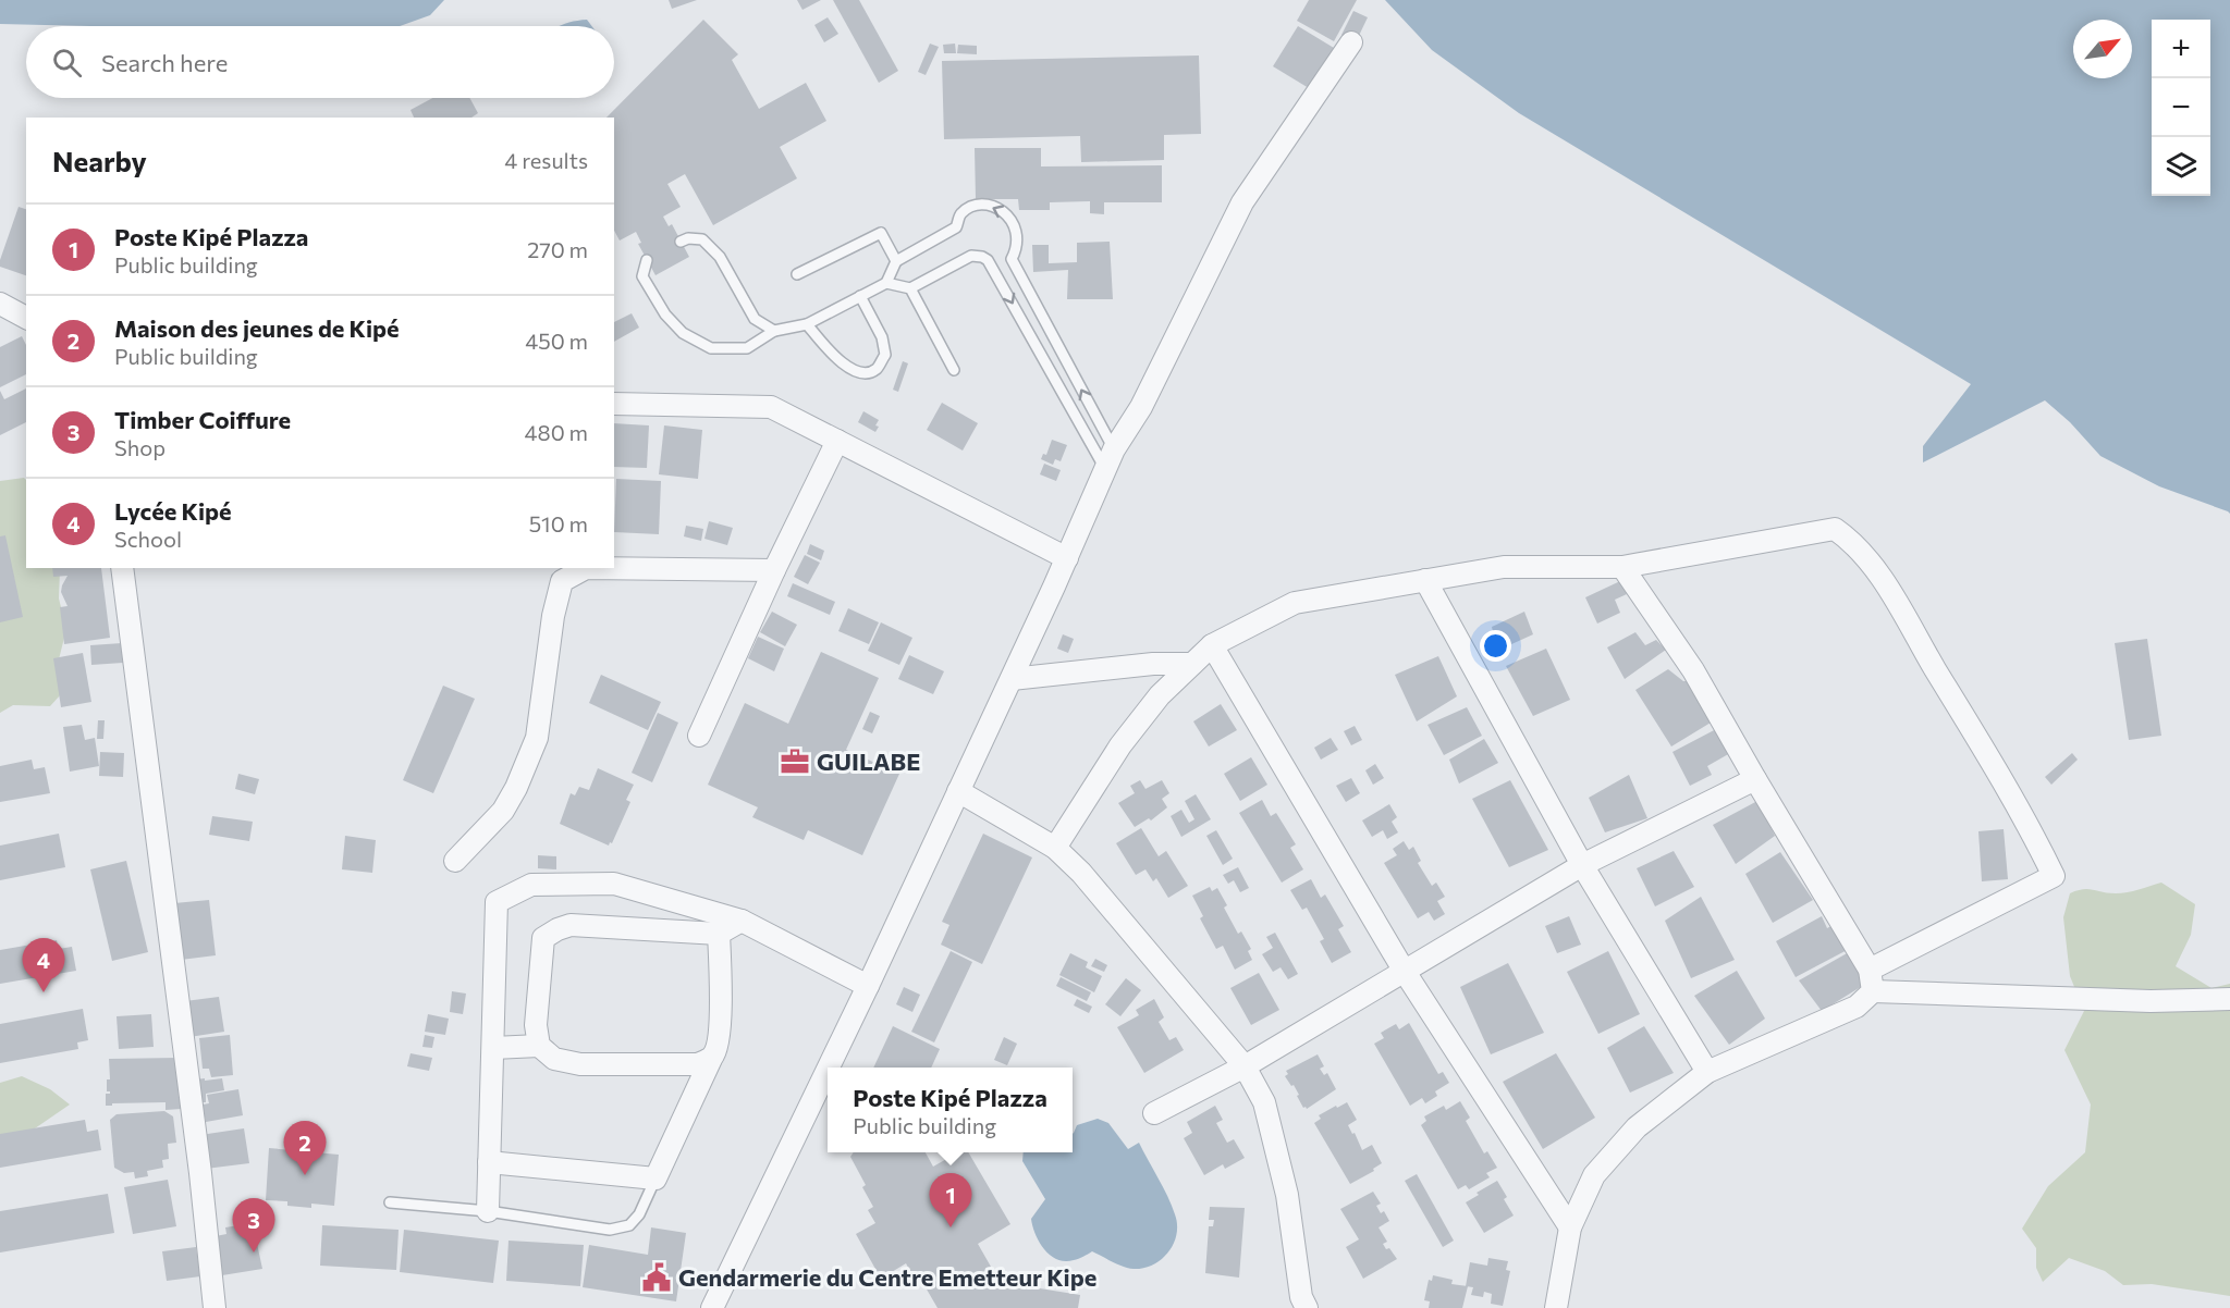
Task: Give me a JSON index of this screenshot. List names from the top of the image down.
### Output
{
  "places": {
    "office": ["GUILABE"],
    "public building": ["Gendarmerie du Centre Emetteur Kipe"]
  },
  "north": "top right",
  "page": {
    "map_buttons": ["+", "−"],
    "search": "Search here",
    "heading": ["Nearby", "4 results"],
    "list": [
      {
        "mark": "1",
        "name": "Poste Kipé Plazza",
        "note": "Public building",
        "value": "270 m"
      },
      {
        "mark": "2",
        "name": "Maison des jeunes de Kipé",
        "note": "Public building",
        "value": "450 m"
      },
      {
        "mark": "3",
        "name": "Timber Coiffure",
        "note": "Shop",
        "value": "480 m"
      },
      {
        "mark": "4",
        "name": "Lycée Kipé",
        "note": "School",
        "value": "510 m"
      }
    ],
    "pins": [
      "4",
      "2",
      "1",
      "3"
    ],
    "popup": ["Poste Kipé Plazza", "Public building"]
  }
}
